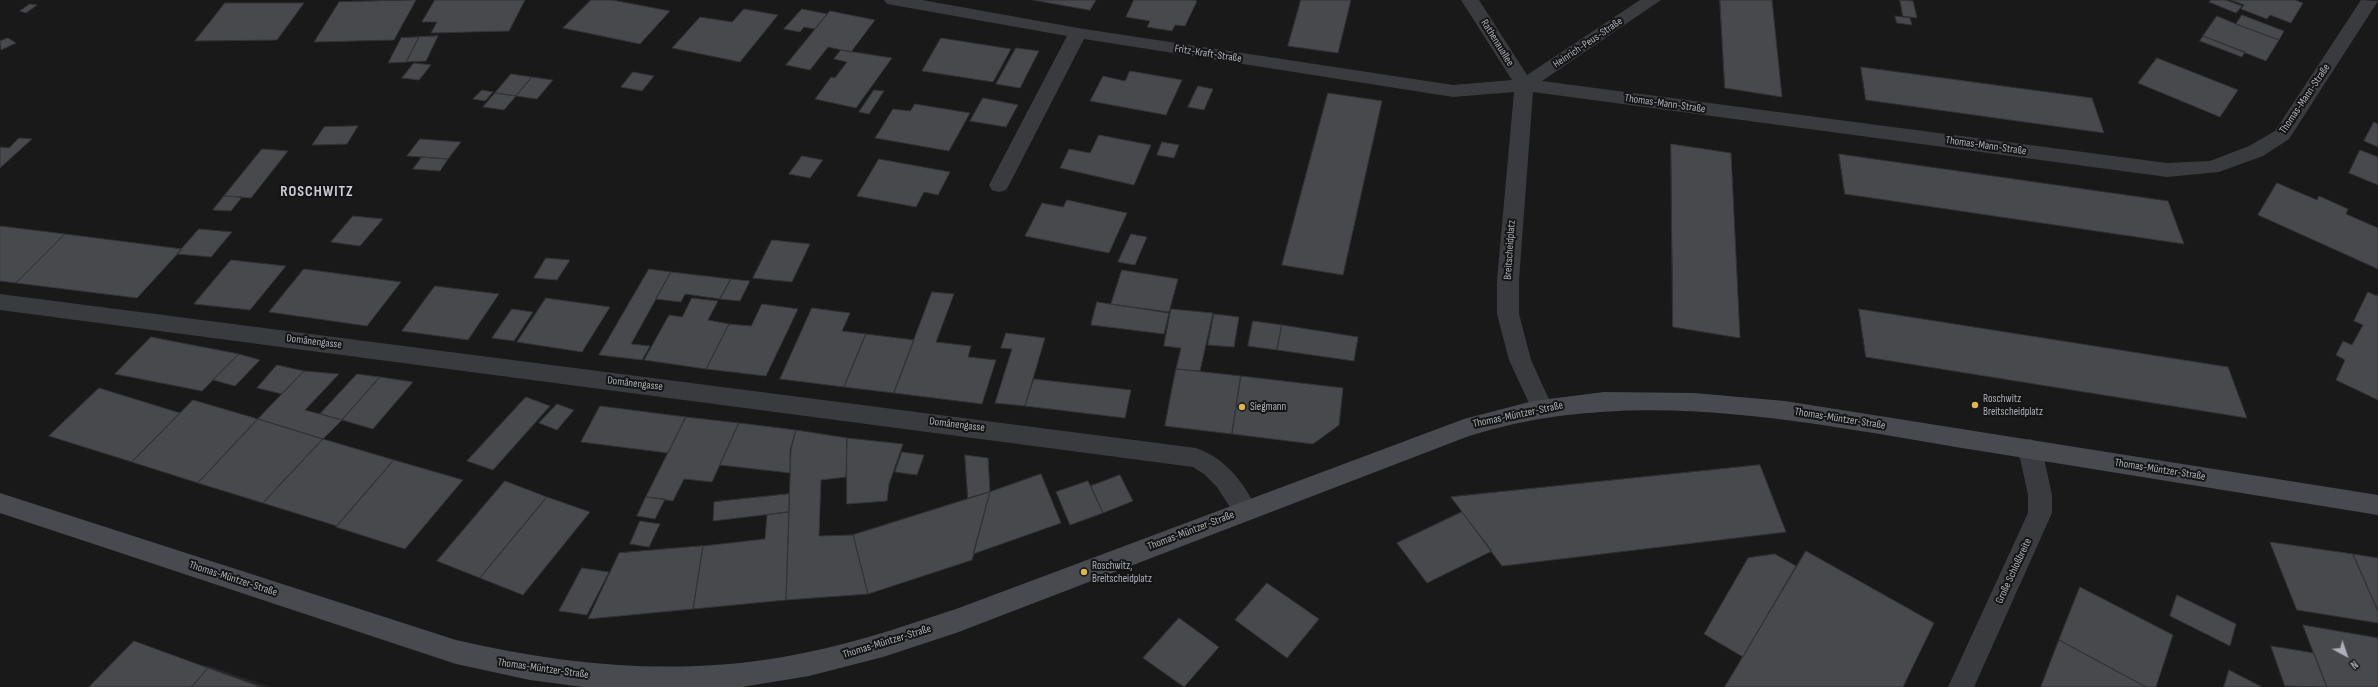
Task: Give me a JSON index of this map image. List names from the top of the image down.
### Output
{
  "streets": {
    "main road": ["Thomas-Müntzer-Straße"],
    "street": [
      "Rathenauallee",
      "Heinrich-Peus-Straße",
      "Fritz-Kraft-Straße",
      "Thomas-Mann-Straße",
      "Breitscheidplatz",
      "Domänengasse",
      "Große Schloßbreite"
    ]
  },
  "crossings": [
    ["Rathenauallee", "Heinrich-Peus-Straße"],
    ["Rathenauallee", "Fritz-Kraft-Straße"],
    ["Rathenauallee", "Thomas-Mann-Straße"],
    ["Rathenauallee", "Breitscheidplatz"],
    ["Heinrich-Peus-Straße", "Fritz-Kraft-Straße"],
    ["Heinrich-Peus-Straße", "Thomas-Mann-Straße"],
    ["Heinrich-Peus-Straße", "Breitscheidplatz"],
    ["Fritz-Kraft-Straße", "Thomas-Mann-Straße"],
    ["Fritz-Kraft-Straße", "Breitscheidplatz"],
    ["Thomas-Mann-Straße", "Breitscheidplatz"],
    ["Breitscheidplatz", "Thomas-Müntzer-Straße"],
    ["Domänengasse", "Thomas-Müntzer-Straße"],
    ["Thomas-Müntzer-Straße", "Große Schloßbreite"]
  ],
  "districts": ["ROSCHWITZ"],
  "places": ["Roschwitz Breitscheidplatz", "Siegmann", "Roschwitz, Breitscheidplatz"],
  "north": "bottom right"
}
